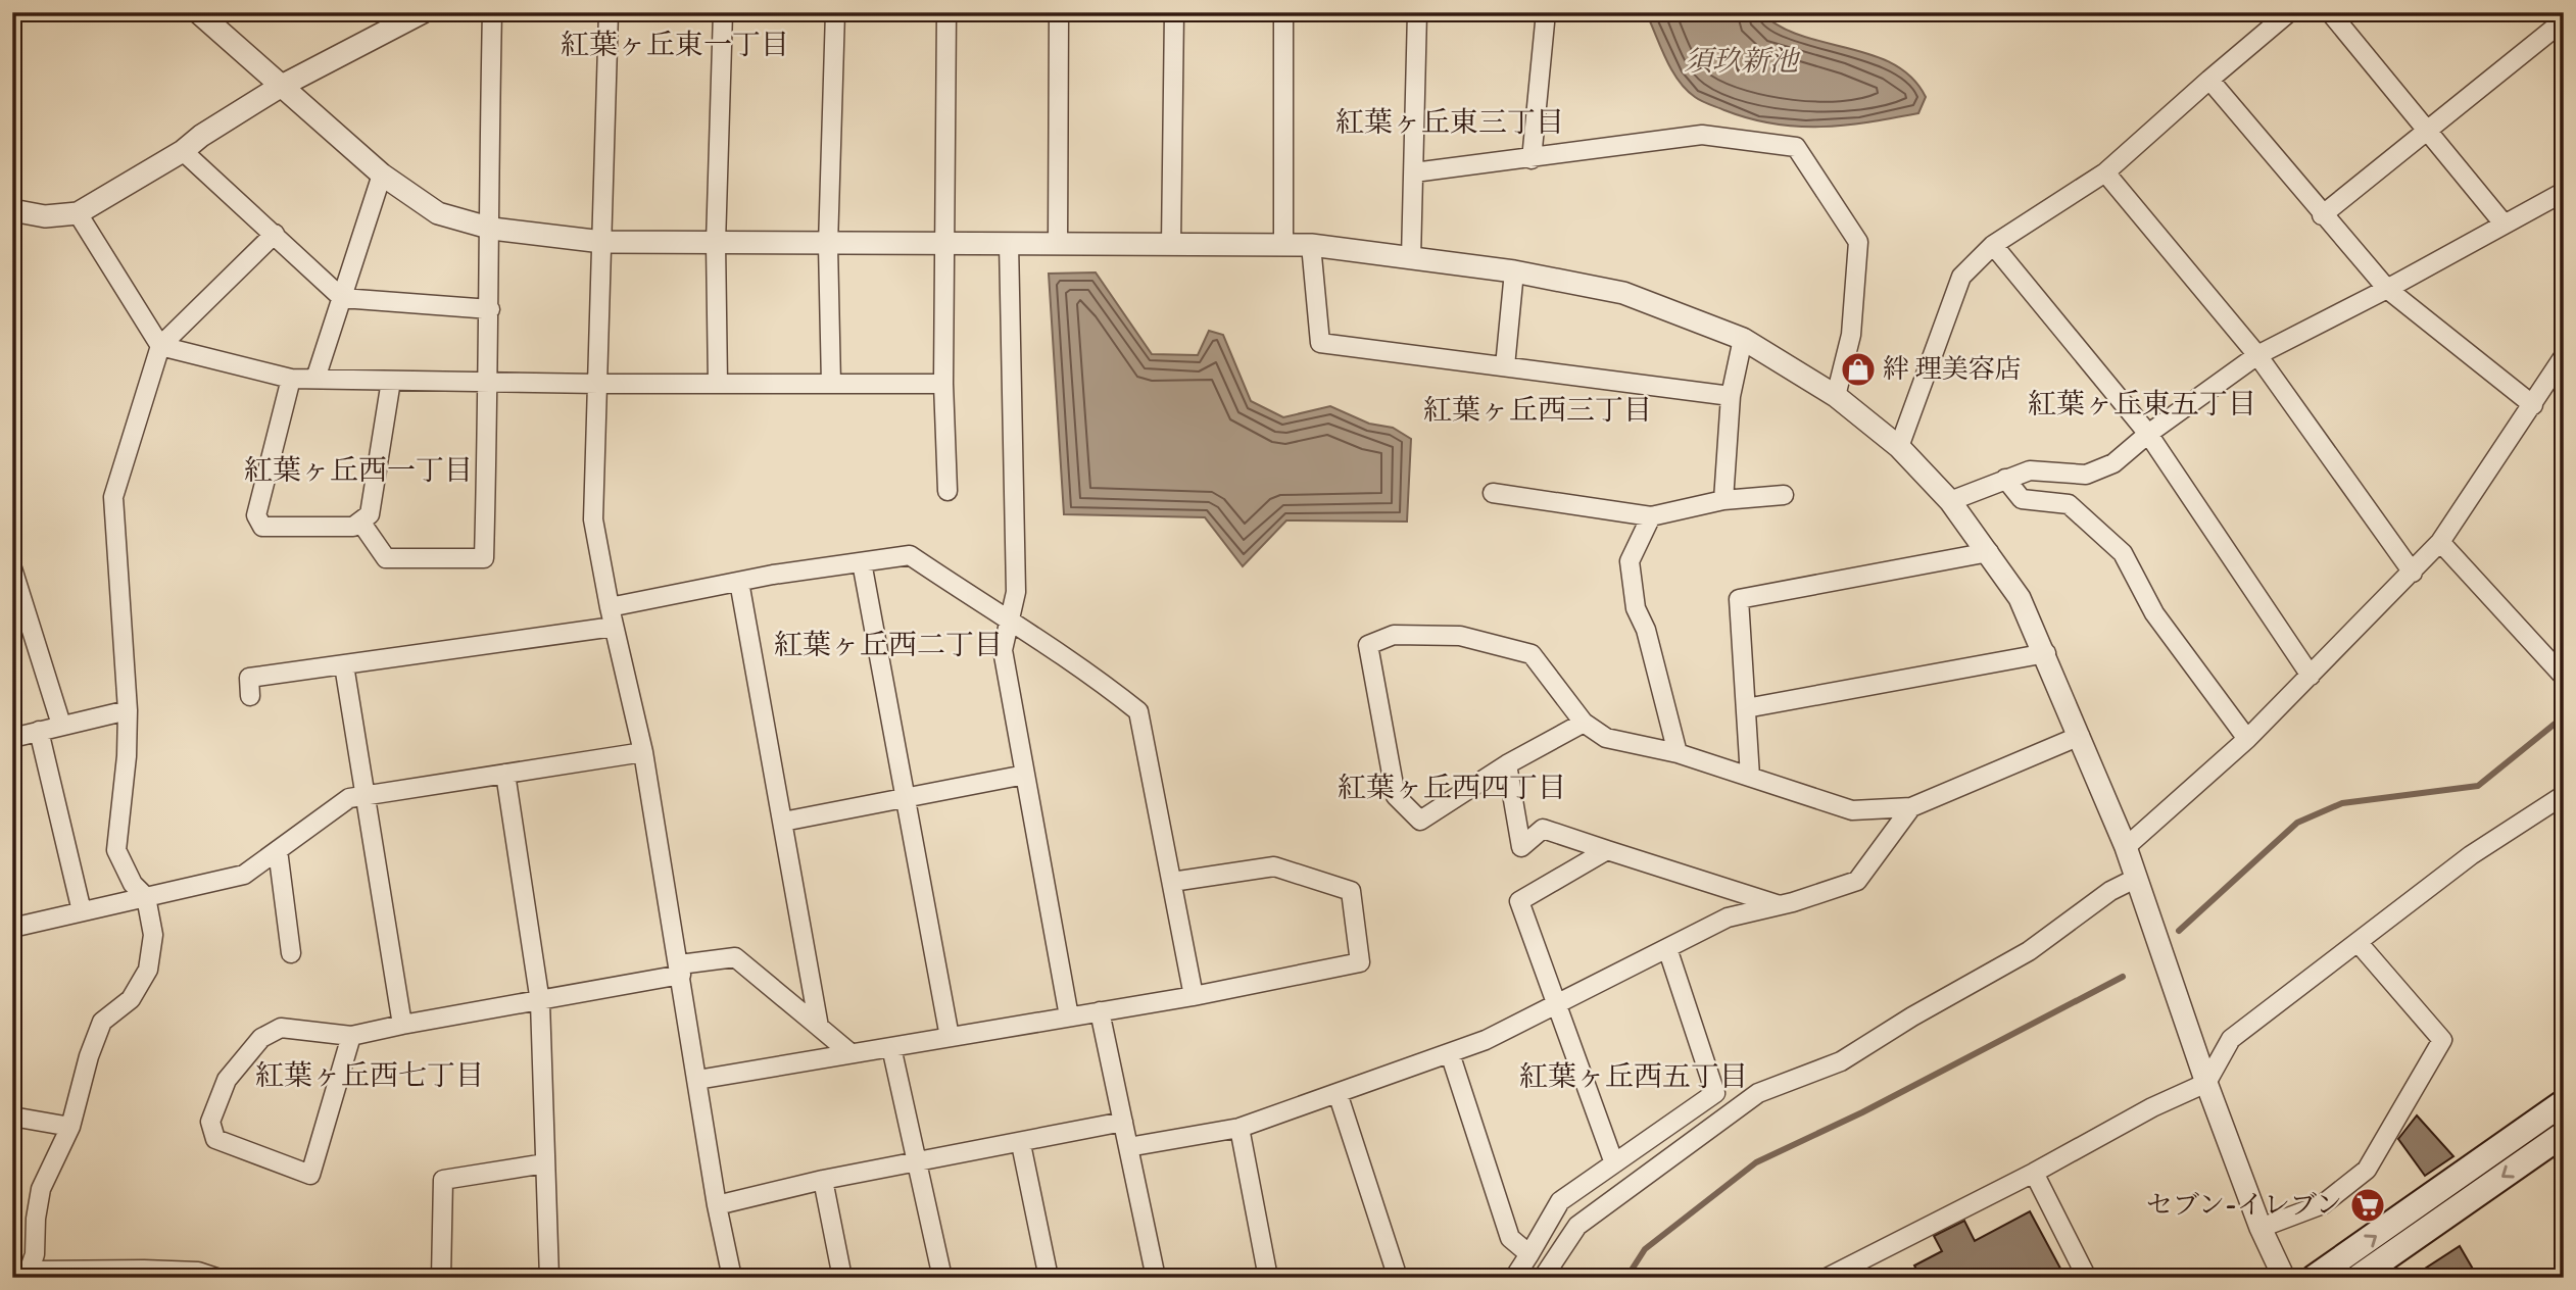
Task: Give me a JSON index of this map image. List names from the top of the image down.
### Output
{
  "districts": [
    "紅葉ヶ丘東一丁目",
    "紅葉ヶ丘東三丁目",
    "紅葉ヶ丘東五丁目",
    "紅葉ヶ丘西三丁目",
    "紅葉ヶ丘西一丁目",
    "紅葉ヶ丘西二丁目",
    "紅葉ヶ丘西四丁目",
    "紅葉ヶ丘西七丁目",
    "紅葉ヶ丘西五丁目"
  ],
  "water": ["須玖新池"],
  "places": {
    "shop": ["絆 理美容店"],
    "supermarket": ["セブン-イレブン"]
  }
}
